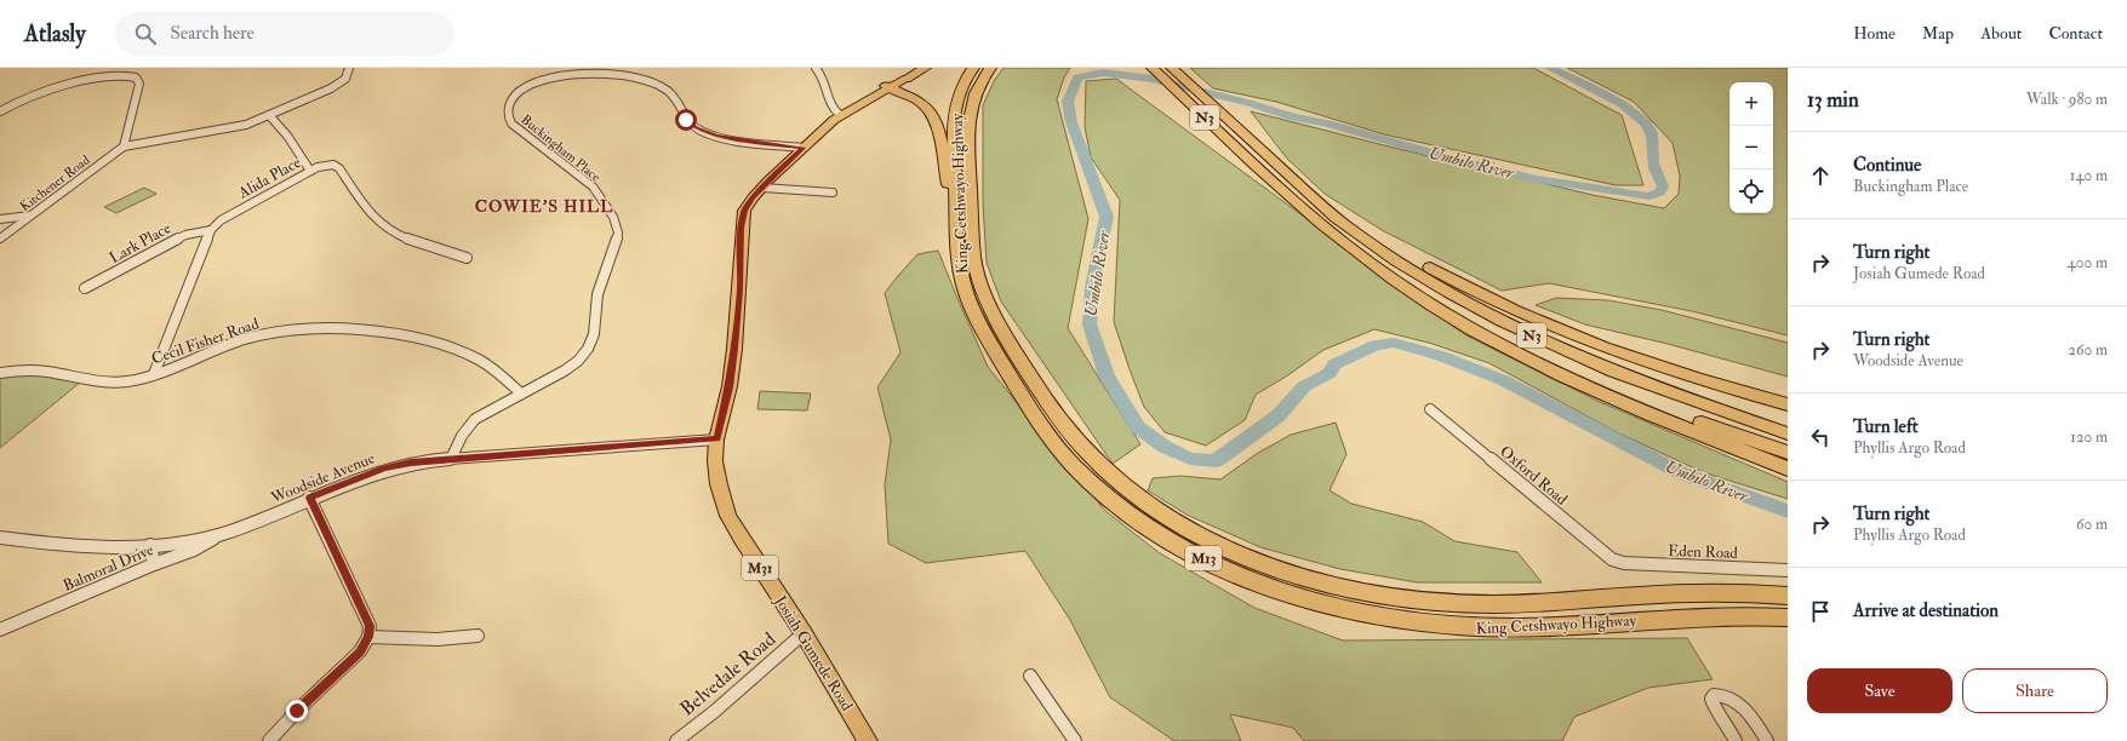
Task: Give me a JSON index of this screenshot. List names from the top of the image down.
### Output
{
  "streets": {
    "highway": ["N3", "King Cetshwayo Highway", "M13"],
    "main road": ["M31", "Josiah Gumede Road"],
    "street": [
      "Buckingham Place",
      "Alida Place",
      "Kitchener Road",
      "Lark Place",
      "Cecil Fisher Road",
      "Oxford Road",
      "Woodside Avenue",
      "Eden Road",
      "Balmoral Drive",
      "Belvedale Road"
    ]
  },
  "crossings": [
    ["Buckingham Place", "Cecil Fisher Road"],
    ["Buckingham Place", "Woodside Avenue"],
    ["Buckingham Place", "Josiah Gumede Road"],
    ["Alida Place", "Lark Place"],
    ["Oxford Road", "Eden Road"],
    ["Woodside Avenue", "Balmoral Drive"],
    ["Woodside Avenue", "Josiah Gumede Road"],
    ["Josiah Gumede Road", "Belvedale Road"]
  ],
  "districts": ["COWIE'S HILL"],
  "water": ["Umbilo River"],
  "page": {
    "header": "Atlasly",
    "search": "Search here",
    "nav": [
      "Home",
      "Map",
      "About",
      "Contact"
    ],
    "heading": ["13 min", "Walk · 980 m"],
    "map_buttons": ["+", "−"],
    "list": [
      ["Continue", "Buckingham Place", "140 m"],
      ["Turn right", "Josiah Gumede Road", "400 m"],
      ["Turn right", "Woodside Avenue", "260 m"],
      ["Turn left", "Phyllis Argo Road", "120 m"],
      ["Turn right", "Phyllis Argo Road", "60 m"],
      "Arrive at destination"
    ],
    "buttons": ["Save", "Share"]
  }
}
